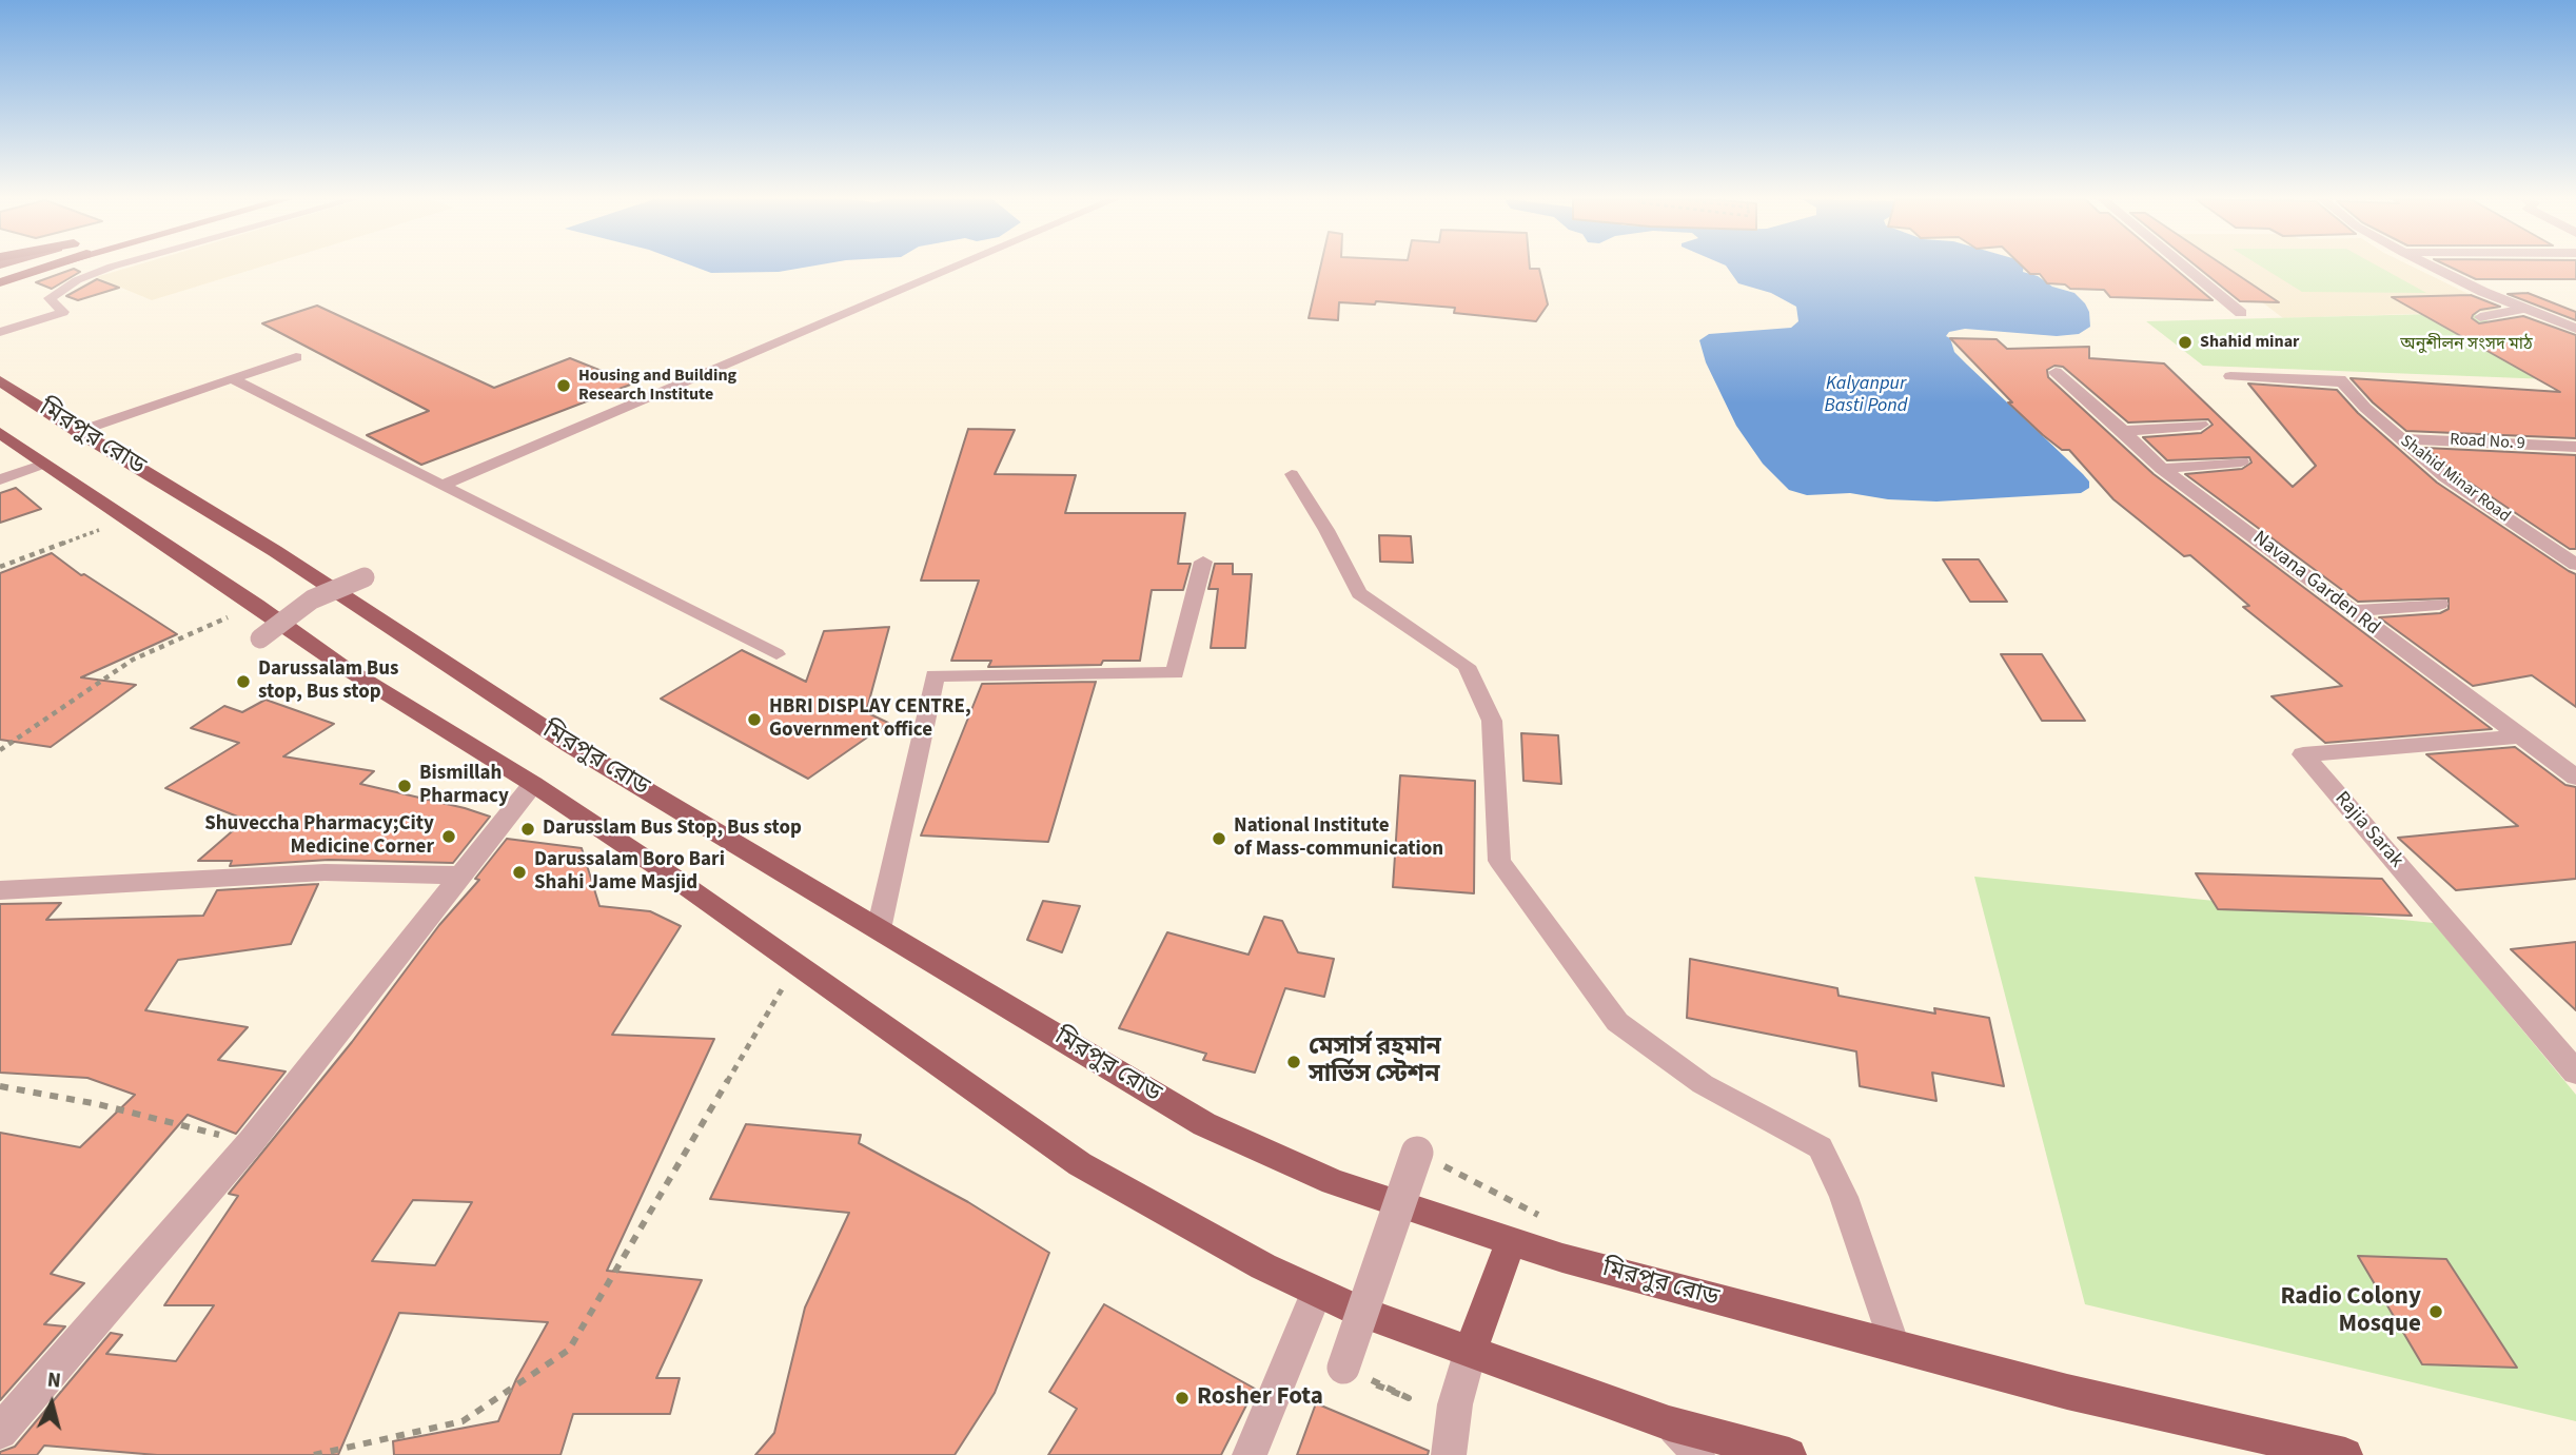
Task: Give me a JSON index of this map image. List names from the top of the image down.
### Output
{
  "streets": {
    "highway": ["মিরপুর রোড"],
    "street": [
      "Road No. 9",
      "Shahid Minar Road",
      "Navana Garden Rd",
      "Rajia Sarak"
    ]
  },
  "crossings": [
    ["Road No. 9", "Shahid Minar Road"],
    ["Navana Garden Rd", "Rajia Sarak"]
  ],
  "water": ["Kalyanpur Basti Pond"],
  "parks": ["অনুশীলন সংসদ মাঠ"],
  "places": [
    "Shahid minar",
    "Housing and Building Research Institute",
    "Darussalam Bus stop, Bus stop",
    "HBRI DISPLAY CENTRE, Government office",
    "Bismillah Pharmacy",
    "Darusslam Bus Stop, Bus stop",
    "Shuveccha Pharmacy;City Medicine Corner",
    "National Institute of Mass-communication",
    "Darussalam Boro Bari Shahi Jame Masjid",
    "মেসার্স রহমান সার্ভিস স্টেশন",
    "Radio Colony Mosque",
    "Rosher Fota"
  ],
  "north": "top"
}
